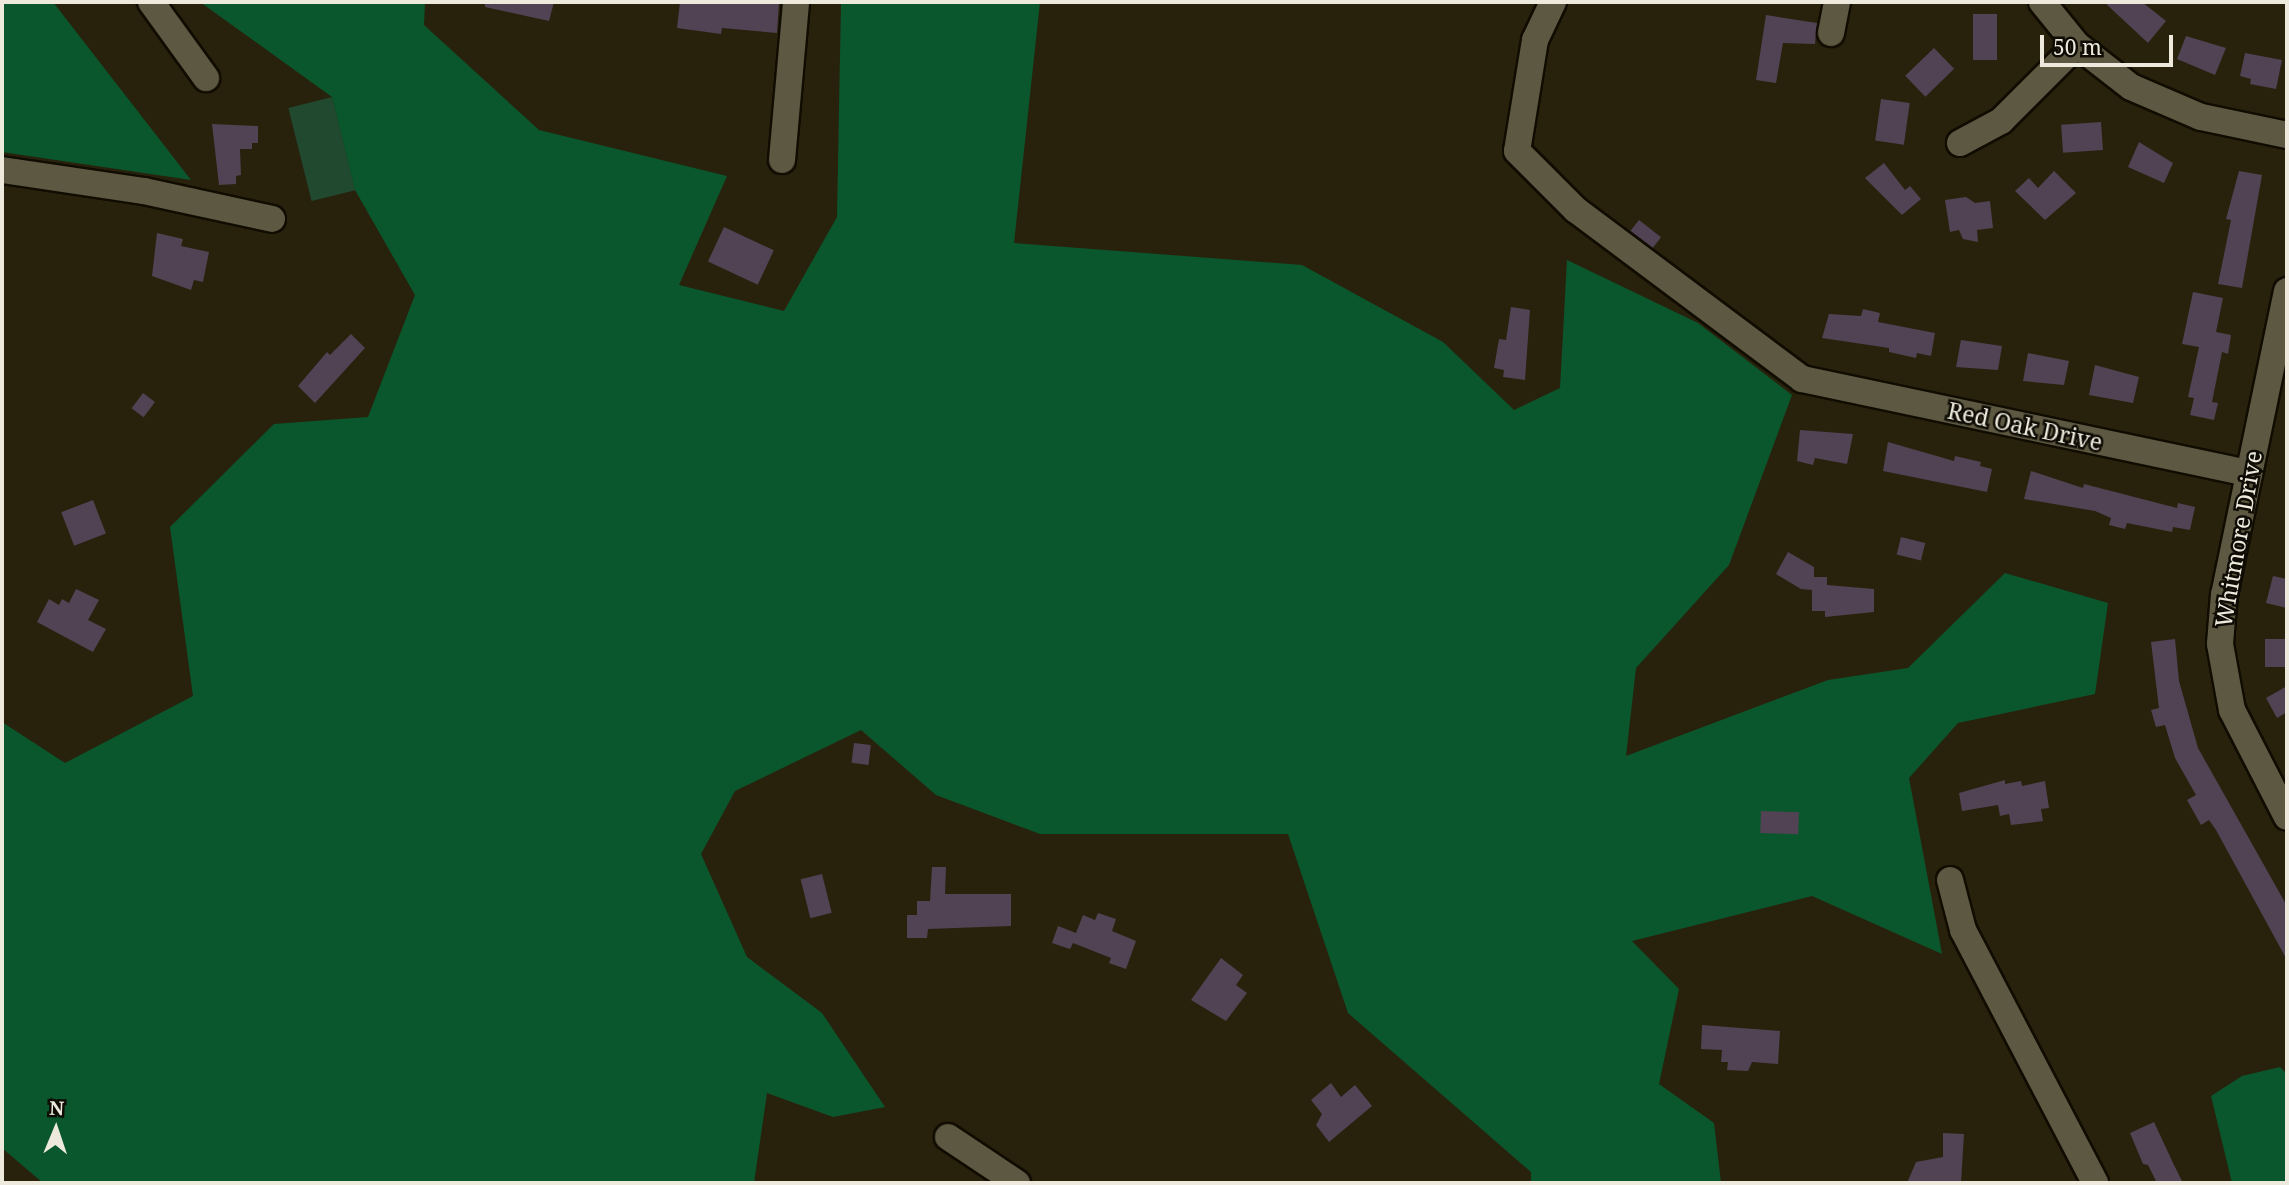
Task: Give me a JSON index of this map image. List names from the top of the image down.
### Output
{
  "streets": {
    "street": ["Red Oak Drive", "Whitmore Drive"]
  },
  "crossings": [
    ["Red Oak Drive", "Whitmore Drive"]
  ],
  "scale_bar": "50 m",
  "north": "top"
}
